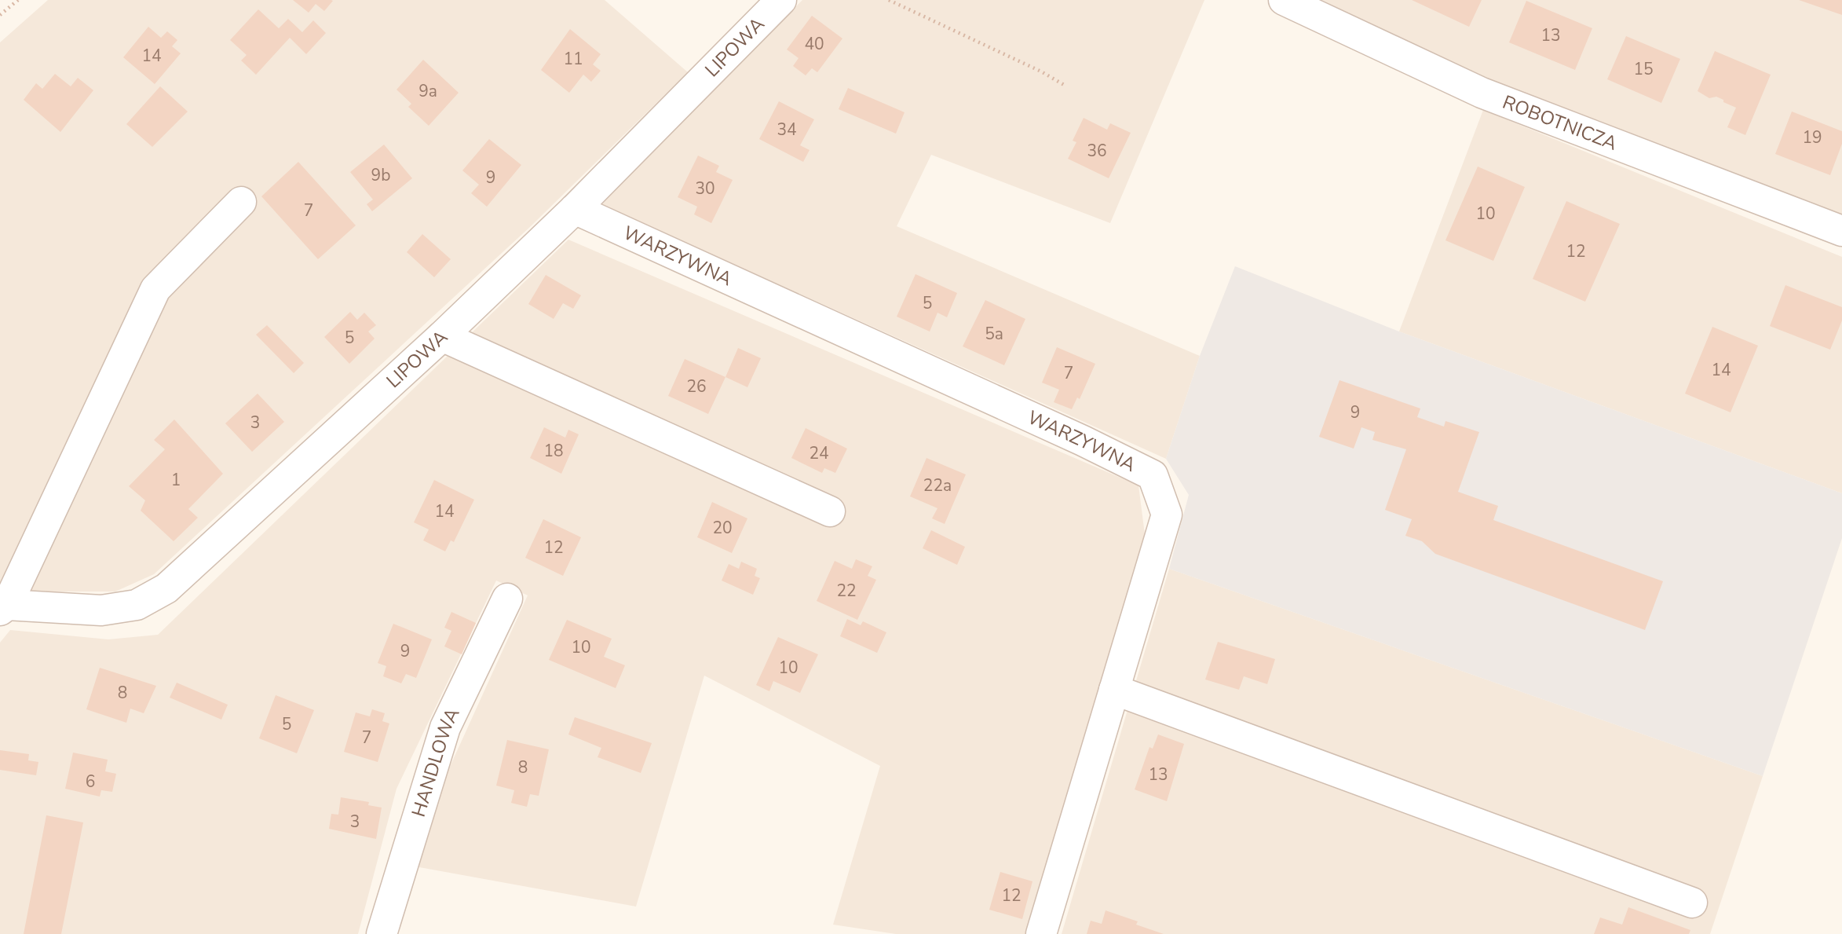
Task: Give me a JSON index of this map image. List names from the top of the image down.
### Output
{
  "streets": {
    "street": [
      "LIPOWA",
      "ROBOTNICZA",
      "WARZYWNA",
      "HANDLOWA"
    ]
  },
  "crossings": [
    ["LIPOWA", "WARZYWNA"]
  ],
  "house_numbers": [
    "13",
    "40",
    "14",
    "11",
    "15",
    "9a",
    "34",
    "19",
    "36",
    "9b",
    "9",
    "30",
    "7",
    "10",
    "12",
    "5",
    "5a",
    "5",
    "14",
    "7",
    "26",
    "9",
    "3",
    "18",
    "24",
    "1",
    "22a",
    "14",
    "20",
    "12",
    "22",
    "10",
    "9",
    "10",
    "8",
    "5",
    "7",
    "8",
    "13",
    "6",
    "3",
    "12"
  ]
}
